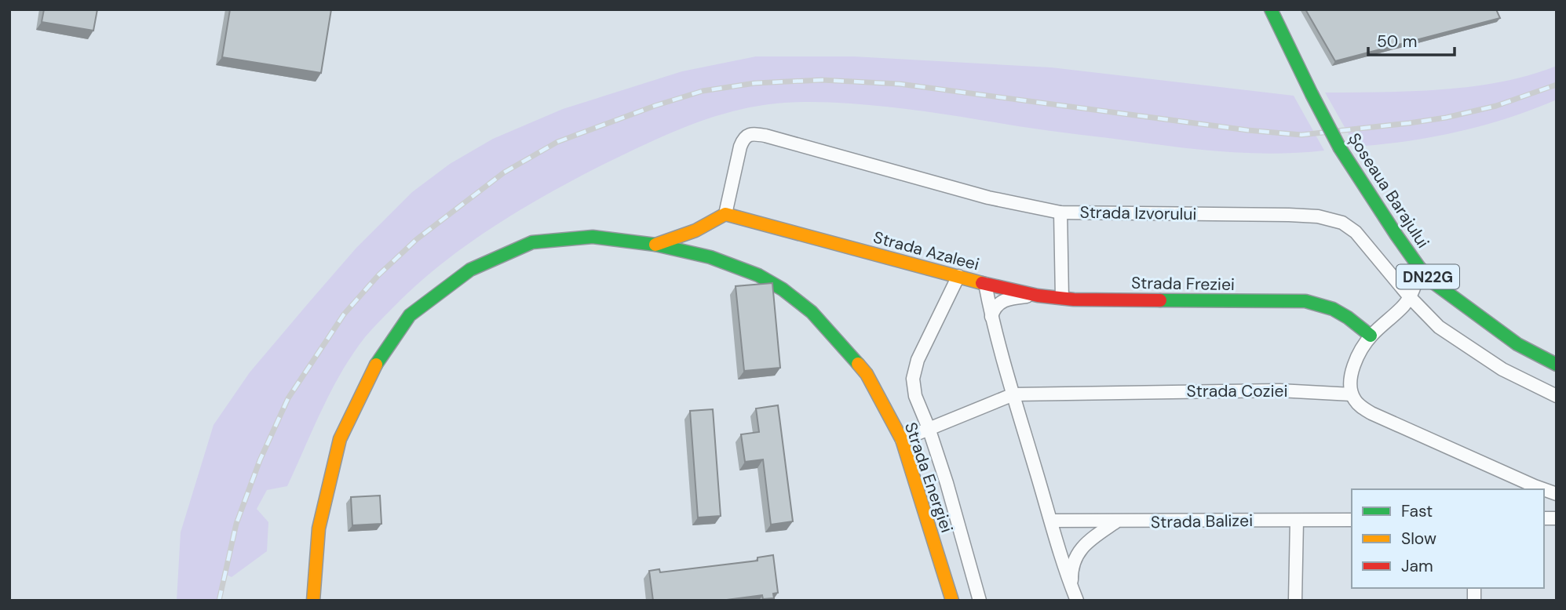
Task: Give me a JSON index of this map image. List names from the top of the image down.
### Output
{
  "streets": {
    "main road": [
      "Șoseaua Barajului",
      "Strada Azaleei",
      "DN22G",
      "Strada Freziei",
      "Strada Energiei"
    ],
    "street": ["Strada Izvorului", "Strada Coziei", "Strada Balizei"]
  },
  "crossings": [
    ["Strada Izvorului", "Strada Azaleei"],
    ["Strada Azaleei", "Strada Freziei"],
    ["Strada Azaleei", "Strada Coziei"],
    ["Strada Azaleei", "Strada Balizei"],
    ["Strada Coziei", "Strada Energiei"]
  ],
  "legend": ["Fast", "Slow", "Jam"],
  "scale_bar": "50 m"
}
